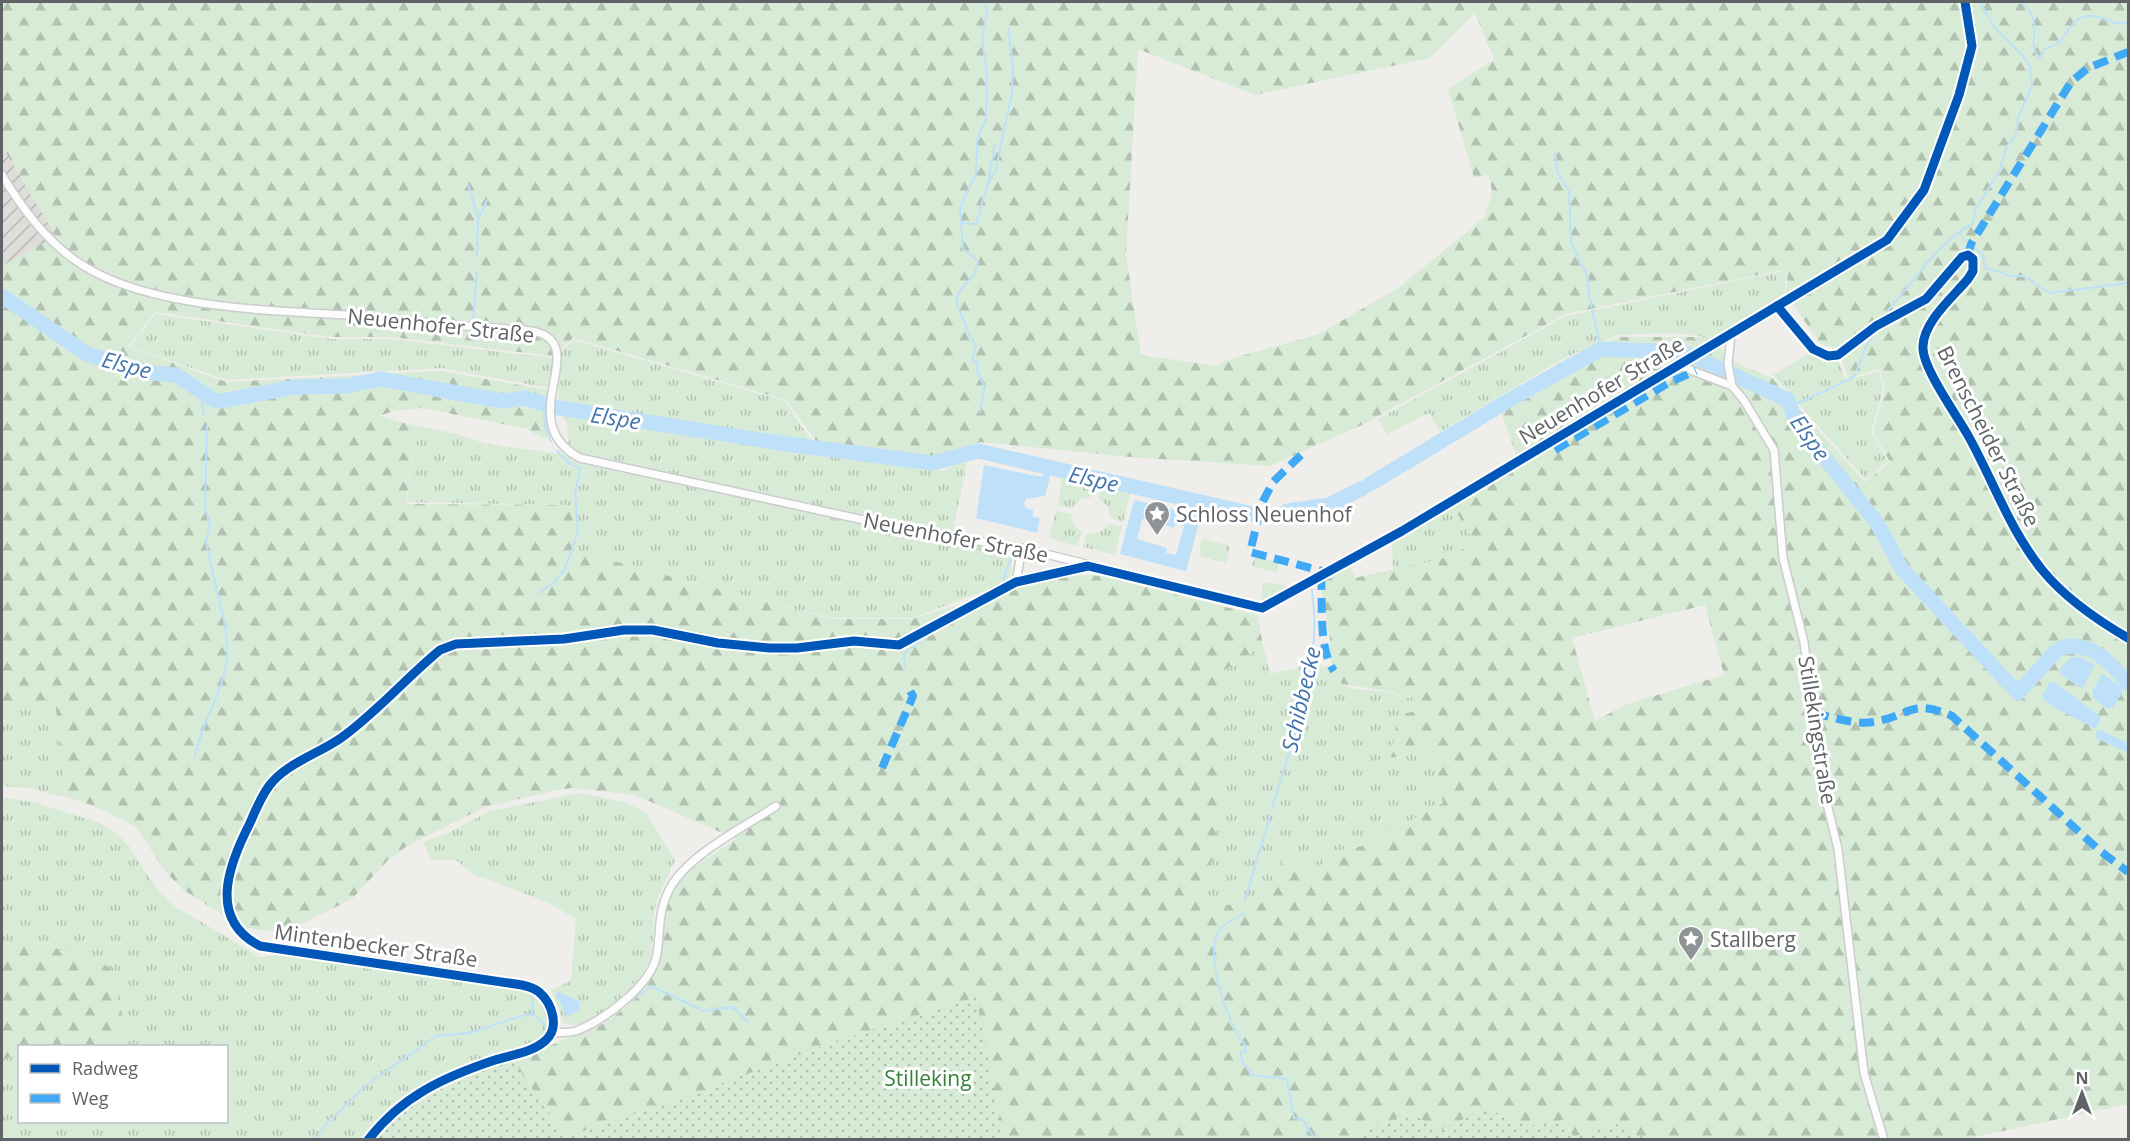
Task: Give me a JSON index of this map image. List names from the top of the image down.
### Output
{
  "streets": {
    "street": [
      "Neuenhofer Straße",
      "Brenscheider Straße",
      "Stillekingstraße",
      "Mintenbecker Straße"
    ]
  },
  "crossings": [
    ["Neuenhofer Straße", "Brenscheider Straße"],
    ["Neuenhofer Straße", "Mintenbecker Straße"]
  ],
  "water": ["Elspe", "Schibbecke"],
  "parks": ["Stilleking"],
  "places": {
    "place": ["Schloss Neuenhof", "Stallberg"]
  },
  "legend": ["Radweg", "Weg"],
  "north": "top"
}
